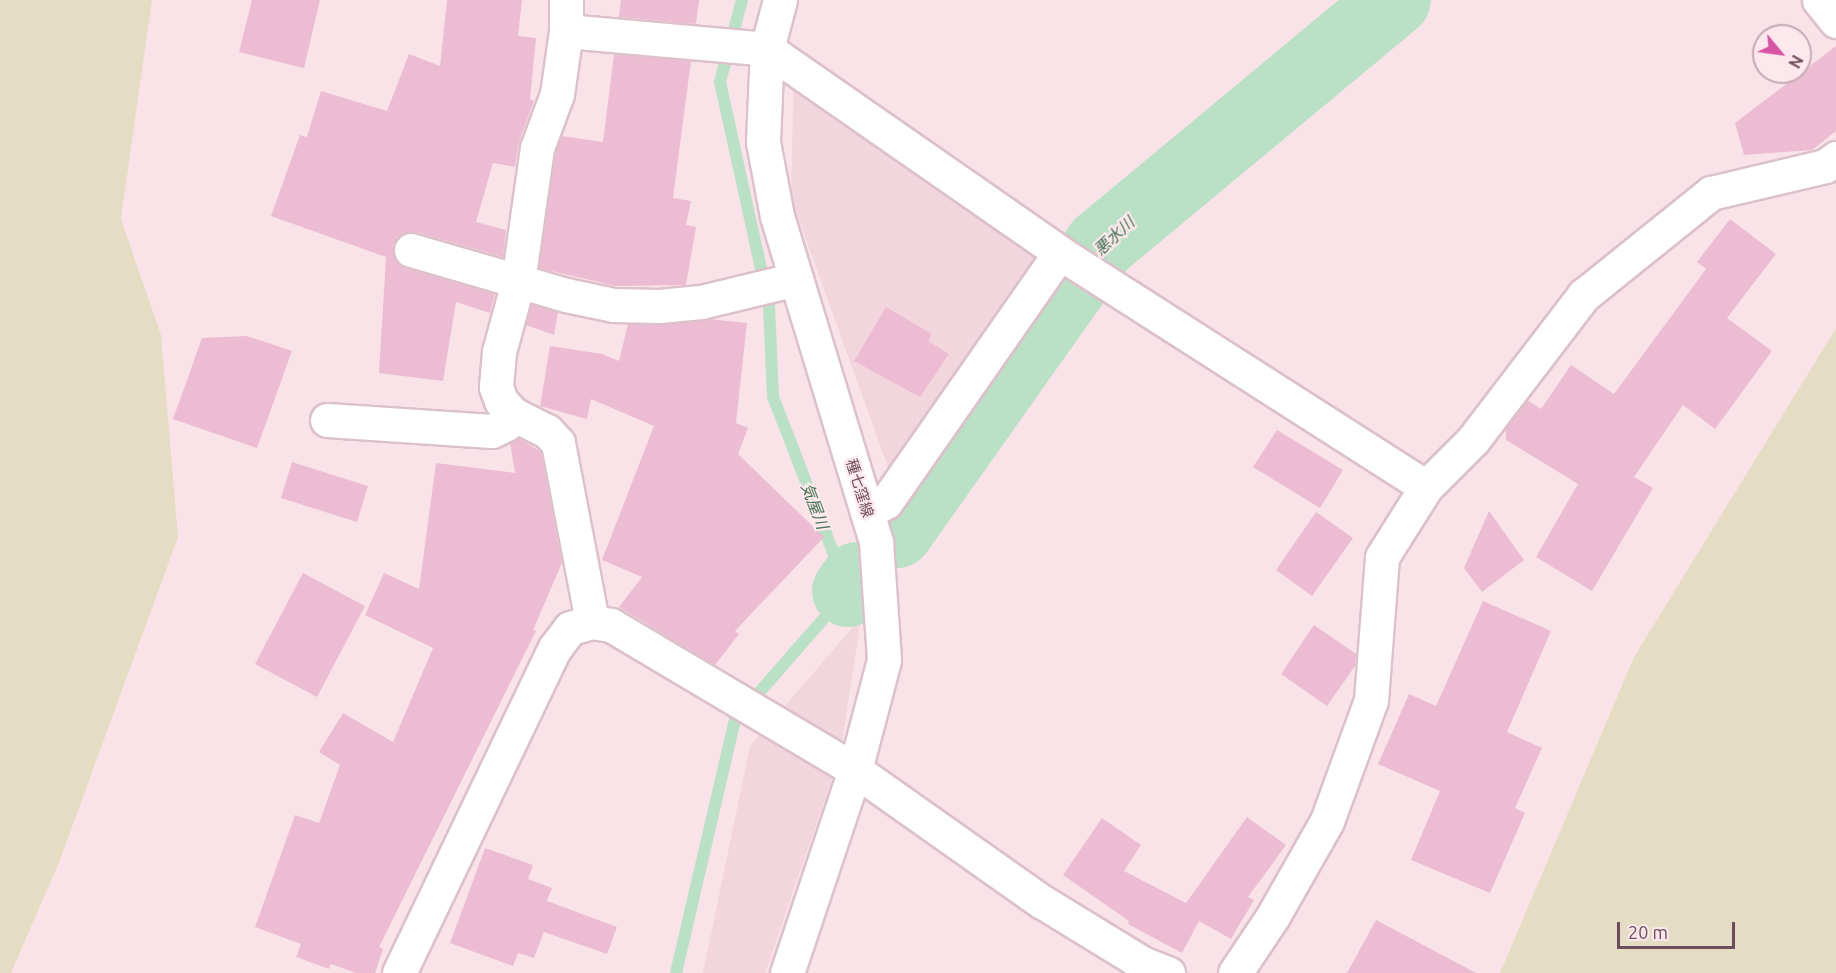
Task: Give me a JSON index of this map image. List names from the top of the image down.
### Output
{
  "streets": {
    "street": ["種七窪線"]
  },
  "water": ["悪水川", "気屋川"],
  "scale_bar": "20 m",
  "north": "bottom right"
}
